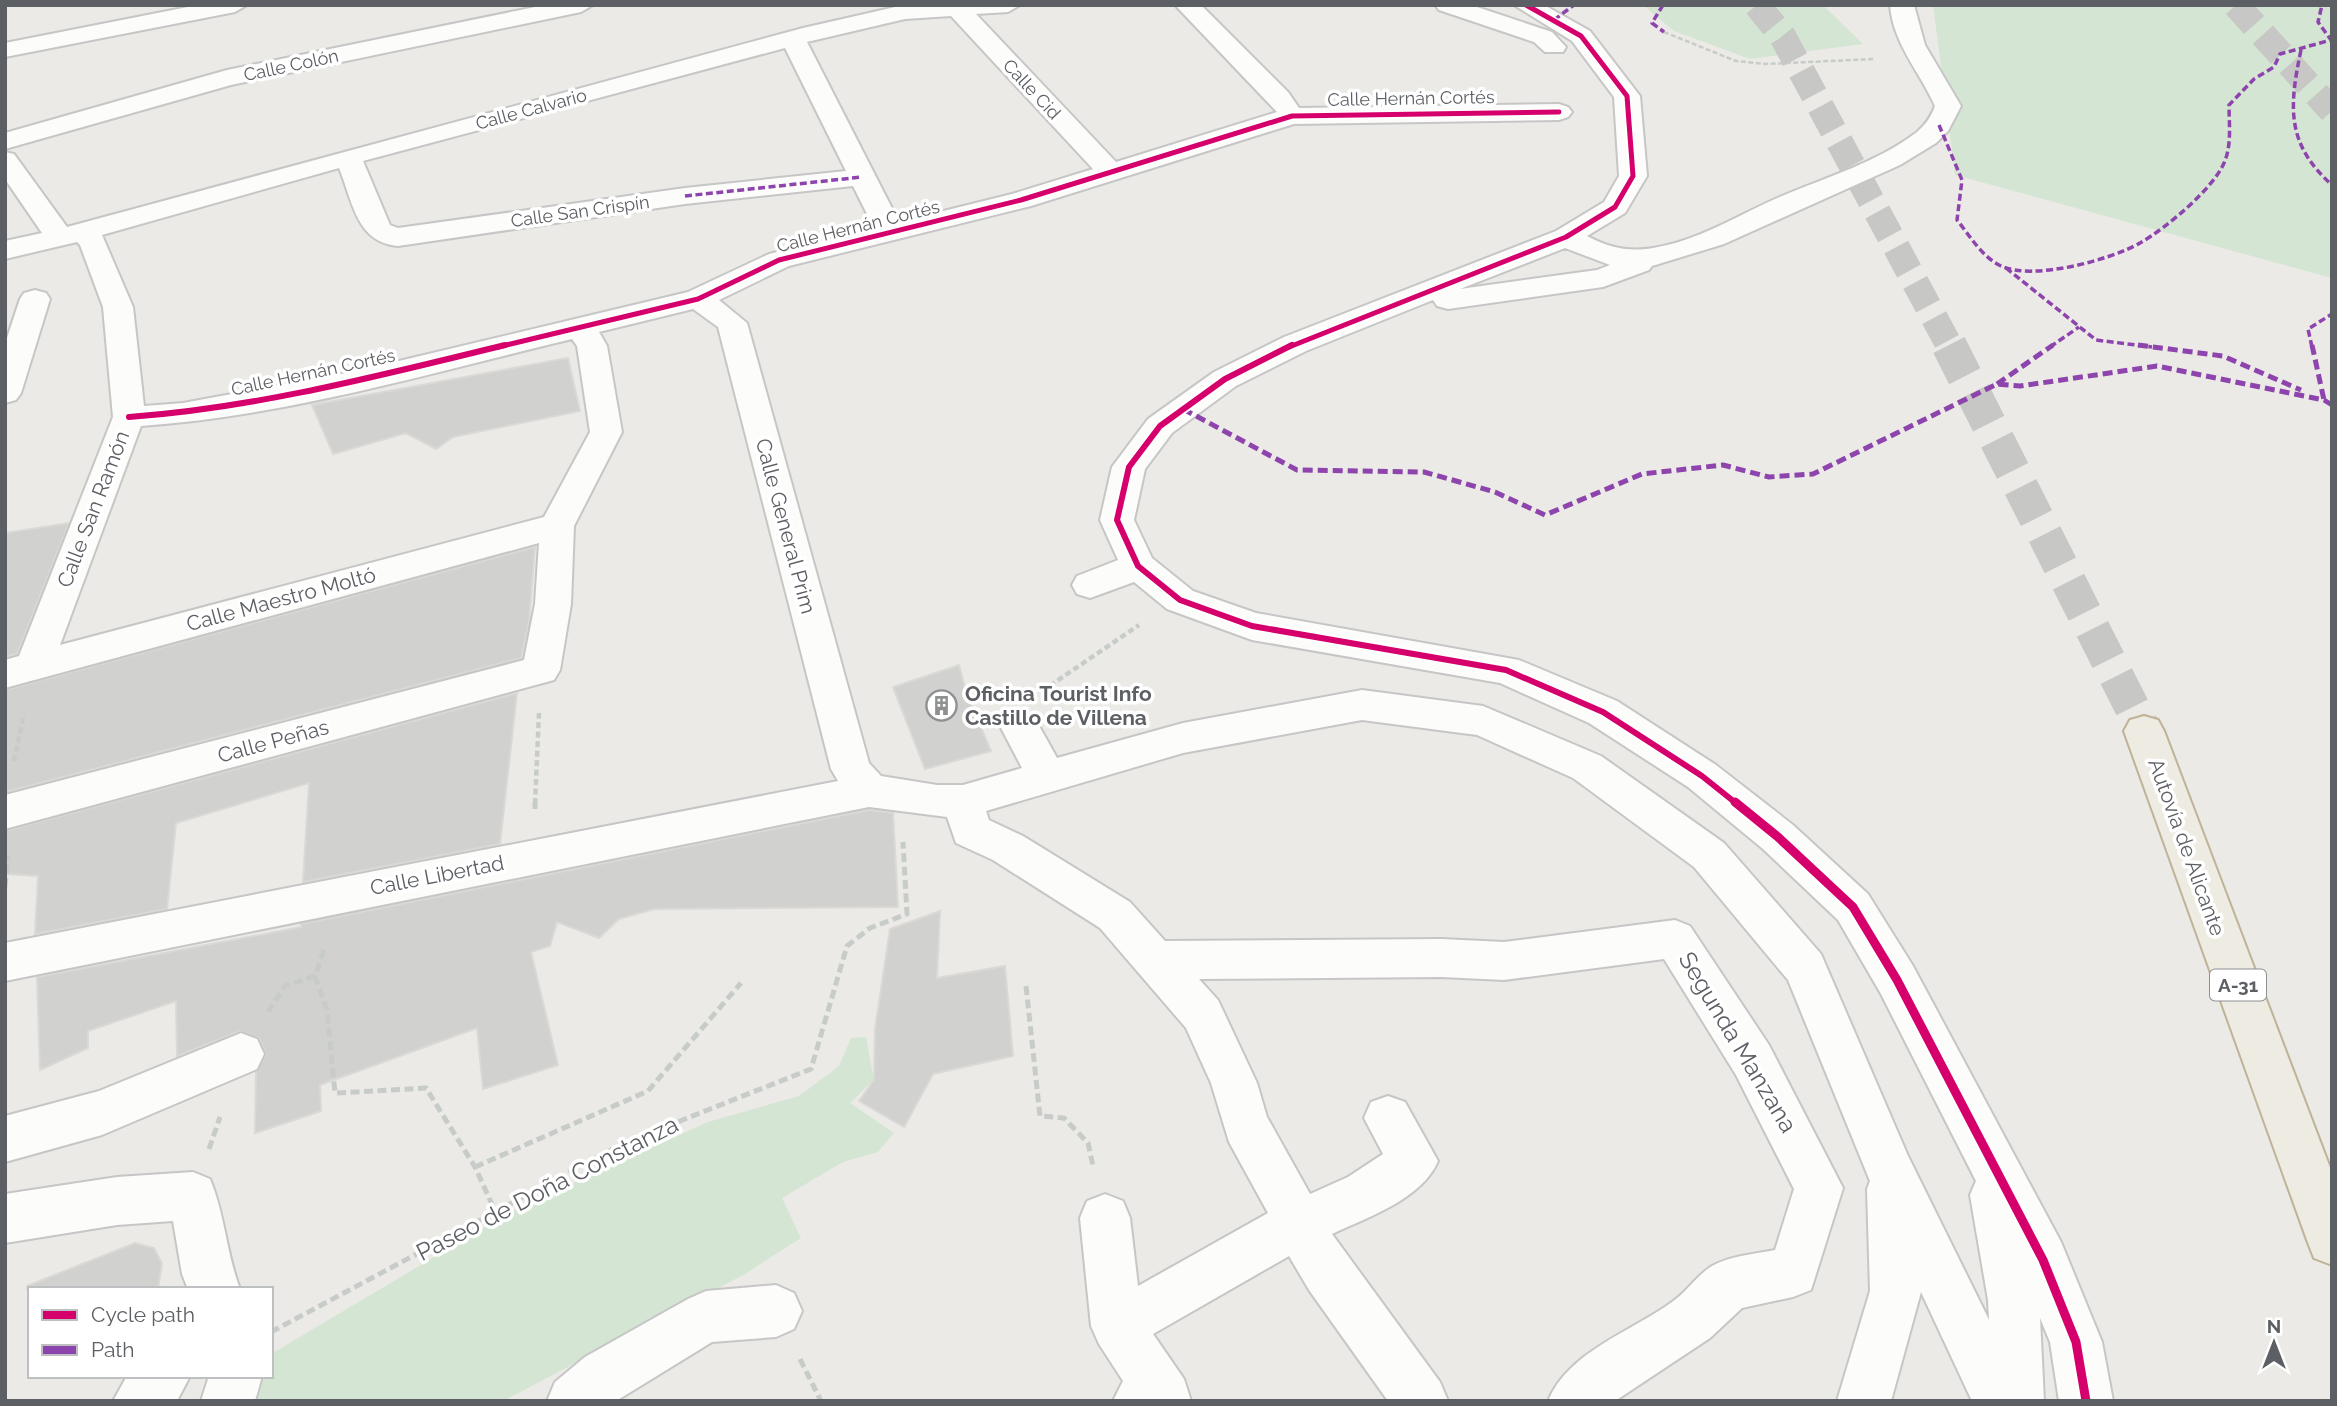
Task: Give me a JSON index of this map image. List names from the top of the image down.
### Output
{
  "streets": {
    "highway": ["Autovía de Alicante", "A-31"],
    "street": [
      "Calle Colón",
      "Calle Cid",
      "Calle Hernán Cortés",
      "Calle Calvario",
      "Calle San Crispín",
      "Calle San Ramón",
      "Calle General Prim",
      "Calle Maestro Moltó",
      "Calle Peñas",
      "Calle Libertad",
      "Segunda Manzana"
    ],
    "path": ["Paseo de Doña Constanza"]
  },
  "crossings": [
    ["Calle Cid", "Calle Hernán Cortés"],
    ["Calle Cid", "Calle Calvario"],
    ["Calle Hernán Cortés", "Calle San Ramón"],
    ["Calle Hernán Cortés", "Calle General Prim"],
    ["Calle Calvario", "Calle San Crispín"],
    ["Calle Calvario", "Calle San Ramón"],
    ["Calle San Ramón", "Calle Maestro Moltó"],
    ["Calle General Prim", "Calle Libertad"],
    ["Calle General Prim", "Paseo de Doña Constanza"],
    ["Calle Libertad", "Paseo de Doña Constanza"]
  ],
  "places": {
    "building": ["Oficina Tourist Info Castillo de Villena"]
  },
  "legend": ["Cycle path", "Path"],
  "north": "top"
}
